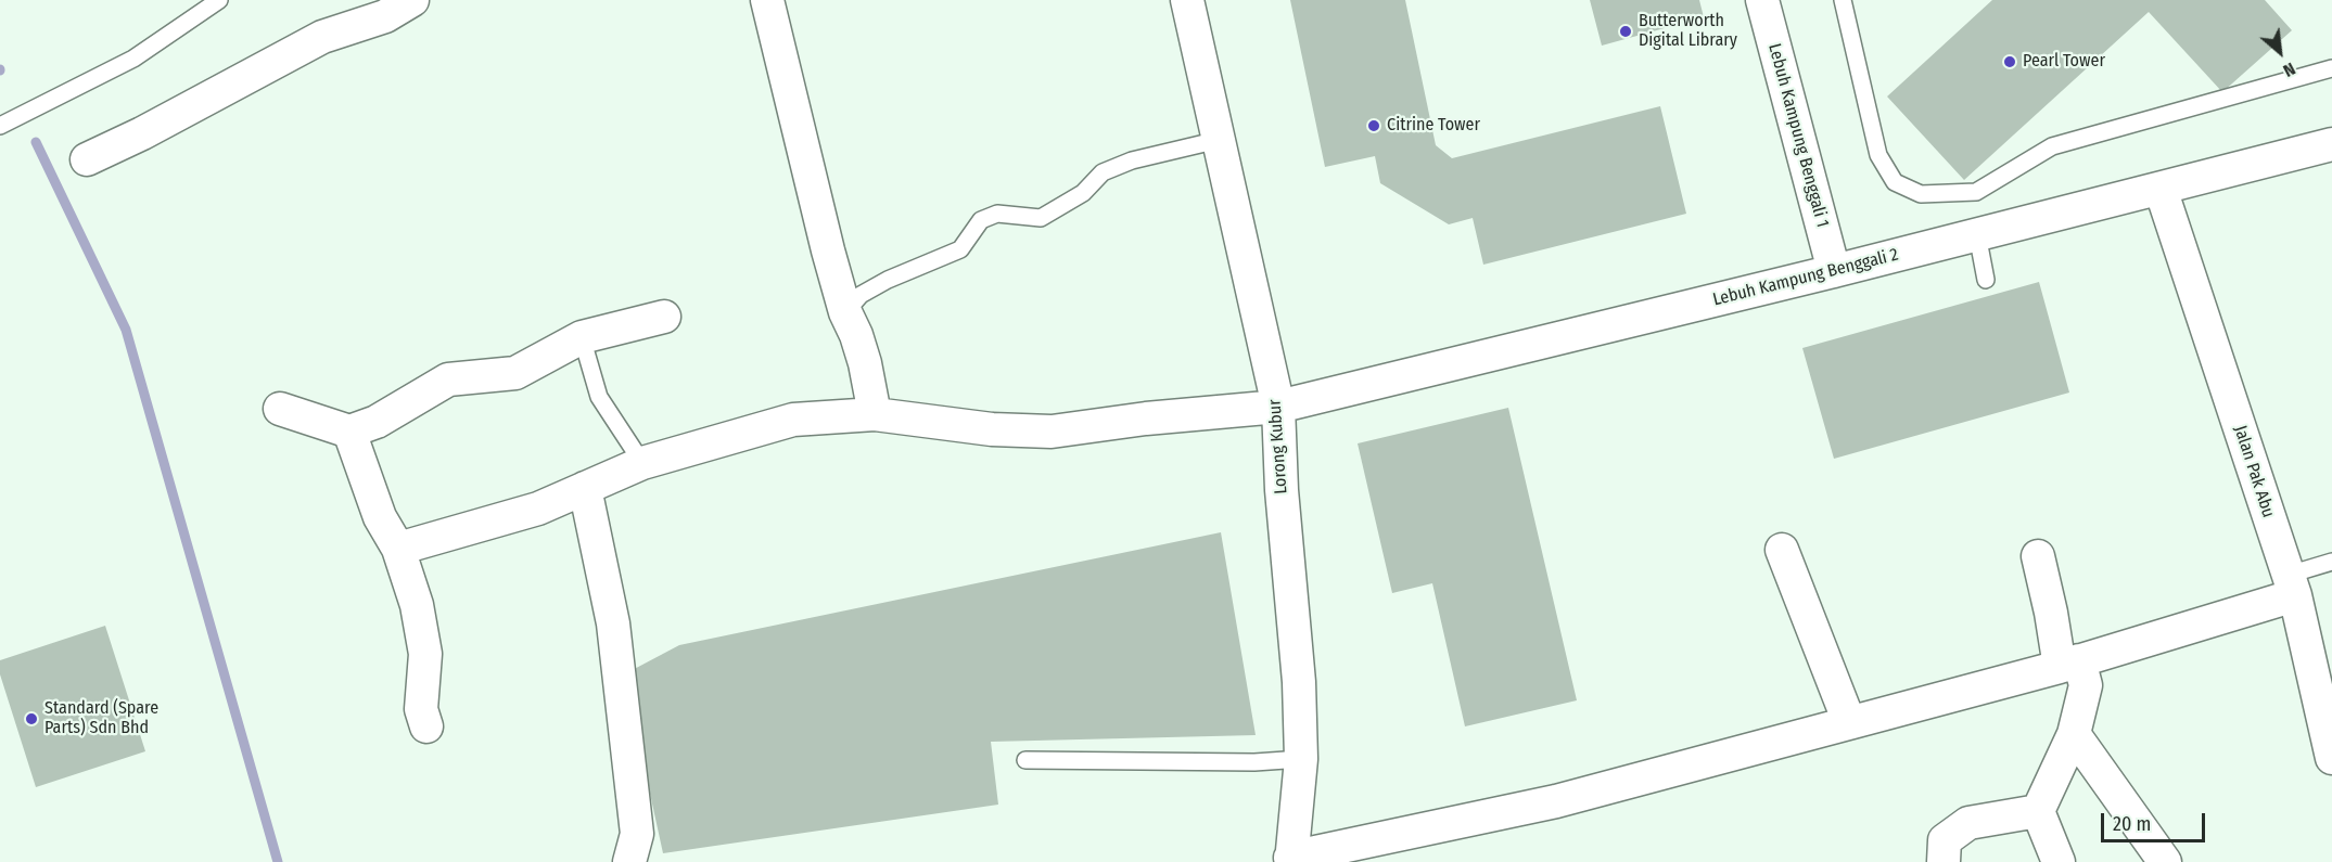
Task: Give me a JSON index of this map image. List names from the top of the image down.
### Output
{
  "streets": {
    "street": [
      "Lebuh Kampung Benggali 1",
      "Lebuh Kampung Benggali 2",
      "Lorong Kubur",
      "Jalan Pak Abu"
    ]
  },
  "crossings": [
    ["Lebuh Kampung Benggali 1", "Lebuh Kampung Benggali 2"],
    ["Lebuh Kampung Benggali 2", "Lorong Kubur"],
    ["Lebuh Kampung Benggali 2", "Jalan Pak Abu"]
  ],
  "places": [
    "Butterworth Digital Library",
    "Pearl Tower",
    "Citrine Tower",
    "Standard (Spare Parts) Sdn Bhd"
  ],
  "scale_bar": "20 m",
  "north": "bottom right"
}
